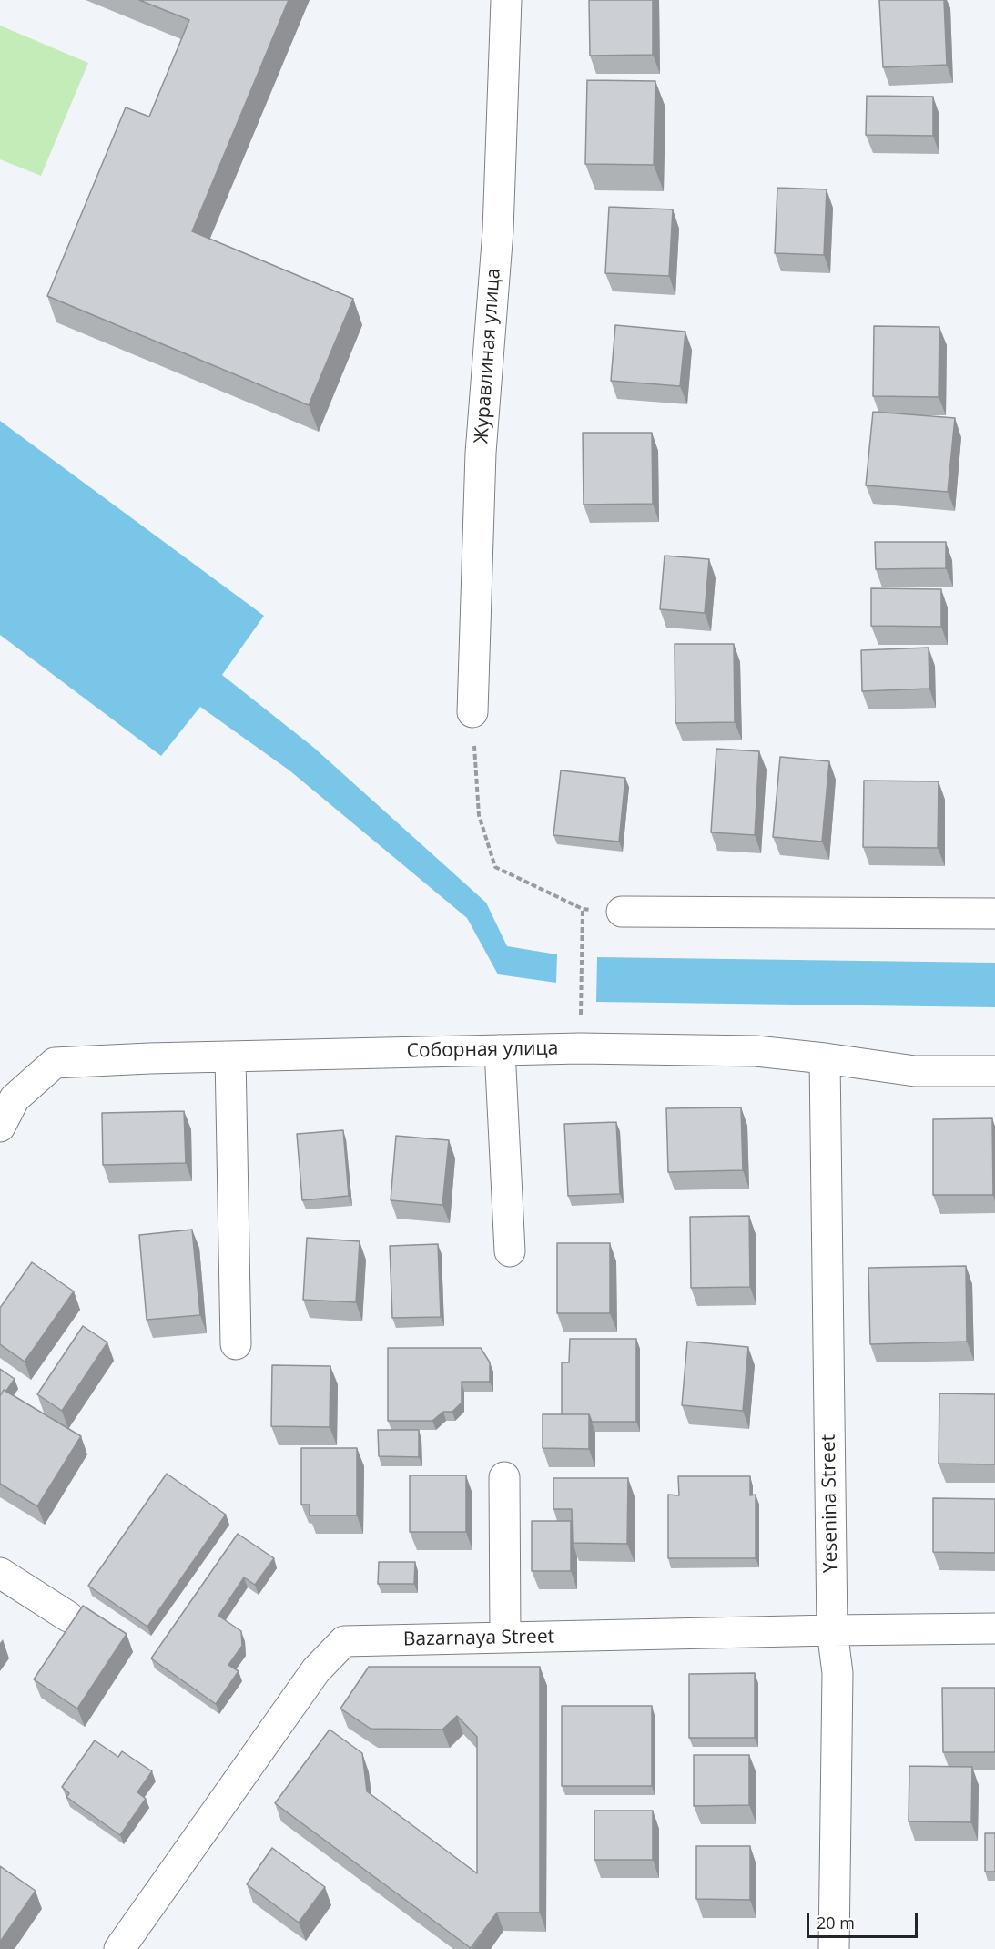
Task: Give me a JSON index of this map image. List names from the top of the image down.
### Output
{
  "streets": {
    "street": [
      "Журавлиная улица",
      "Соборная улица",
      "Yesenina Street",
      "Bazarnaya Street"
    ]
  },
  "crossings": [
    ["Соборная улица", "Yesenina Street"],
    ["Yesenina Street", "Bazarnaya Street"]
  ],
  "scale_bar": "20 m"
}
